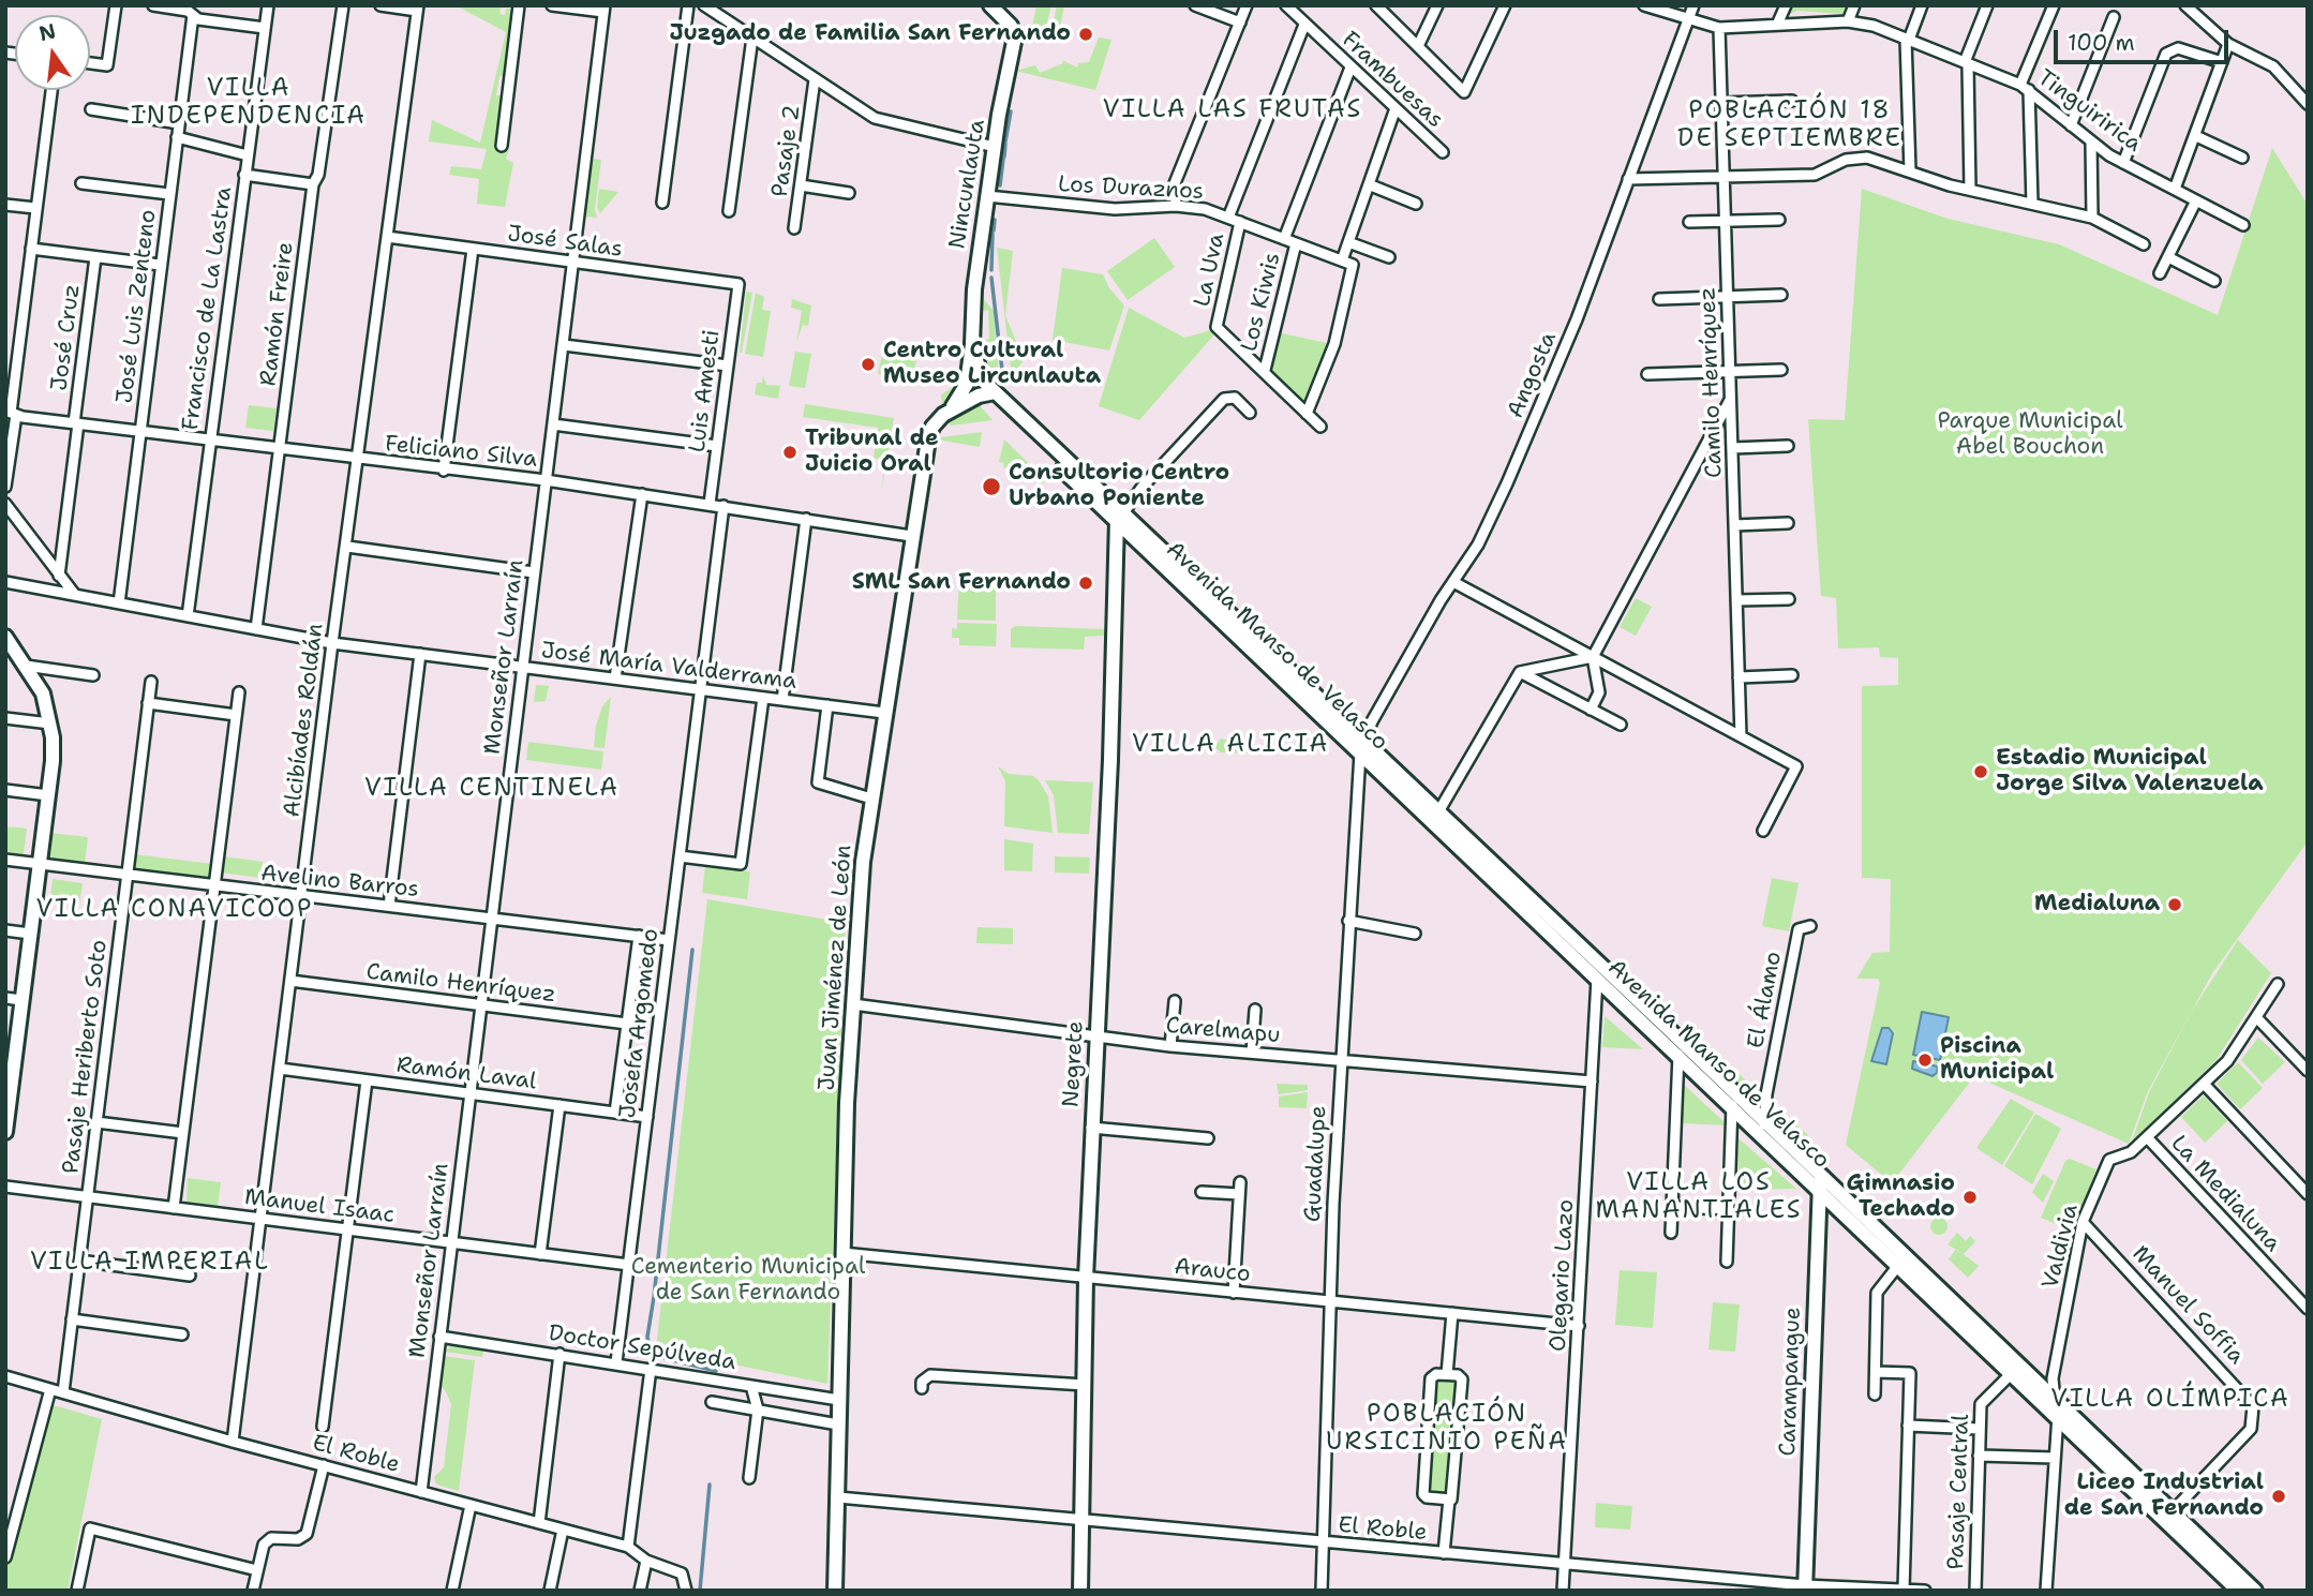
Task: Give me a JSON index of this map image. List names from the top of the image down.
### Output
{
  "streets": {
    "main road": [
      "Nincunlauta",
      "Avenida Manso de Velasco",
      "Juan Jiménez de León",
      "Negrete",
      "Carampangue"
    ],
    "street": [
      "Frambuesas",
      "Tinguiririca",
      "Pasaje 2",
      "Los Duraznos",
      "José Salas",
      "La Uva",
      "Los Kiwis",
      "José Luis Zenteno",
      "Francisco de La Lastra",
      "Ramón Freire",
      "José Cruz",
      "Angosta",
      "Camilo Henríquez",
      "Luis Amesti",
      "Feliciano Silva",
      "Monseñor Larraín",
      "José María Valderrama",
      "Alcibíades Roldán",
      "Avelino Barros",
      "El Álamo",
      "Josefa Argomedo",
      "Carelmapu",
      "Pasaje Heriberto Soto",
      "Ramón Laval",
      "Guadalupe",
      "La Medialuna",
      "Manuel Isaac",
      "Valdivia",
      "Arauco",
      "Olegario Lazo",
      "Manuel Soffia",
      "Doctor Sepúlveda",
      "El Roble",
      "Pasaje Central"
    ]
  },
  "crossings": [
    ["Frambuesas", "La Uva"],
    ["Frambuesas", "Los Kiwis"],
    ["Tinguiririca", "Angosta"],
    ["Tinguiririca", "Camilo Henríquez"],
    ["Nincunlauta", "Los Duraznos"],
    ["Nincunlauta", "Avenida Manso de Velasco"],
    ["Nincunlauta", "Juan Jiménez de León"],
    ["Los Duraznos", "La Uva"],
    ["Los Duraznos", "Los Kiwis"],
    ["José Salas", "Luis Amesti"],
    ["José Salas", "Monseñor Larraín"],
    ["José Salas", "Alcibíades Roldán"],
    ["La Uva", "Los Kiwis"],
    ["José Luis Zenteno", "Feliciano Silva"],
    ["José Luis Zenteno", "José María Valderrama"],
    ["Francisco de La Lastra", "Feliciano Silva"],
    ["Francisco de La Lastra", "José María Valderrama"],
    ["Ramón Freire", "Feliciano Silva"],
    ["Ramón Freire", "José María Valderrama"],
    ["José Cruz", "Feliciano Silva"],
    ["Angosta", "Avenida Manso de Velasco"],
    ["Angosta", "Guadalupe"],
    ["Camilo Henríquez", "Monseñor Larraín"],
    ["Camilo Henríquez", "Alcibíades Roldán"],
    ["Luis Amesti", "Feliciano Silva"],
    ["Feliciano Silva", "Monseñor Larraín"],
    ["Feliciano Silva", "Alcibíades Roldán"],
    ["Feliciano Silva", "Juan Jiménez de León"],
    ["Avenida Manso de Velasco", "El Álamo"],
    ["Avenida Manso de Velasco", "Negrete"],
    ["Avenida Manso de Velasco", "Guadalupe"],
    ["Avenida Manso de Velasco", "Valdivia"],
    ["Avenida Manso de Velasco", "Olegario Lazo"],
    ["Avenida Manso de Velasco", "Manuel Soffia"],
    ["Avenida Manso de Velasco", "Carampangue"],
    ["Avenida Manso de Velasco", "Pasaje Central"],
    ["Monseñor Larraín", "José María Valderrama"],
    ["Monseñor Larraín", "Avelino Barros"],
    ["Monseñor Larraín", "Ramón Laval"],
    ["Monseñor Larraín", "Manuel Isaac"],
    ["Monseñor Larraín", "Doctor Sepúlveda"],
    ["Monseñor Larraín", "El Roble"],
    ["José María Valderrama", "Alcibíades Roldán"],
    ["José María Valderrama", "Juan Jiménez de León"],
    ["José María Valderrama", "Josefa Argomedo"],
    ["Alcibíades Roldán", "Avelino Barros"],
    ["Alcibíades Roldán", "Ramón Laval"],
    ["Alcibíades Roldán", "Manuel Isaac"],
    ["Alcibíades Roldán", "El Roble"],
    ["Avelino Barros", "Josefa Argomedo"],
    ["Avelino Barros", "Pasaje Heriberto Soto"],
    ["Juan Jiménez de León", "Carelmapu"],
    ["Juan Jiménez de León", "Arauco"],
    ["Juan Jiménez de León", "Doctor Sepúlveda"],
    ["Juan Jiménez de León", "El Roble"],
    ["Josefa Argomedo", "Ramón Laval"],
    ["Josefa Argomedo", "Manuel Isaac"],
    ["Josefa Argomedo", "Doctor Sepúlveda"],
    ["Carelmapu", "Negrete"],
    ["Carelmapu", "Guadalupe"],
    ["Carelmapu", "Olegario Lazo"],
    ["Pasaje Heriberto Soto", "Manuel Isaac"],
    ["Pasaje Heriberto Soto", "El Roble"],
    ["Negrete", "Arauco"],
    ["Negrete", "El Roble"],
    ["Guadalupe", "Arauco"],
    ["Guadalupe", "El Roble"],
    ["La Medialuna", "Valdivia"],
    ["Valdivia", "Manuel Soffia"],
    ["Arauco", "Olegario Lazo"],
    ["Olegario Lazo", "El Roble"],
    ["Carampangue", "El Roble"]
  ],
  "districts": [
    "VILLA INDEPENDENCIA",
    "VILLA LAS FRUTAS",
    "POBLACIÓN 18 DE SEPTIEMBRE",
    "VILLA ALICIA",
    "VILLA CENTINELA",
    "VILLA CONAVICOOP",
    "VILLA LOS MANANTIALES",
    "VILLA IMPERIAL",
    "VILLA OLÍMPICA",
    "POBLACIÓN URSICINIO PEÑA"
  ],
  "parks": ["Parque Municipal Abel Bouchon", "Cementerio Municipal de San Fernando"],
  "places": [
    "Juzgado de Familia San Fernando",
    "Centro Cultural Museo Lircunlauta",
    "Tribunal de Juicio Oral",
    "Consultorio Centro Urbano Poniente",
    "SML San Fernando",
    "Estadio Municipal Jorge Silva Valenzuela",
    "Medialuna",
    "Piscina Municipal",
    "Gimnasio Techado",
    "Liceo Industrial de San Fernando"
  ],
  "scale_bar": "100 m",
  "north": "top"
}
